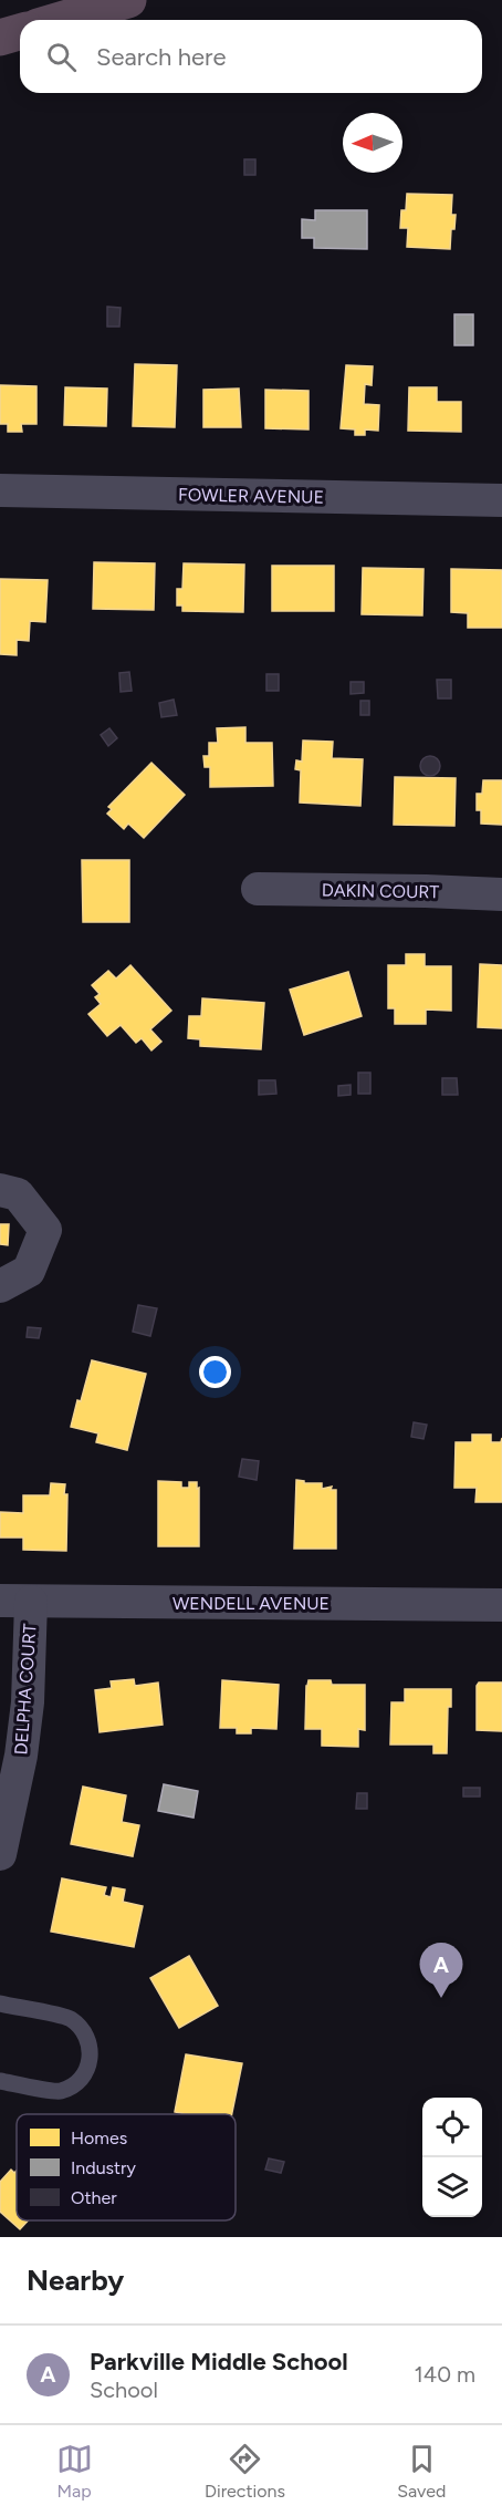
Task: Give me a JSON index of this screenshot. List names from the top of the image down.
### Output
{
  "streets": {
    "street": [
      "FOWLER AVENUE",
      "DAKIN COURT",
      "WENDELL AVENUE",
      "DELPHA COURT"
    ]
  },
  "crossings": [
    ["WENDELL AVENUE", "DELPHA COURT"]
  ],
  "legend": ["Homes", "Industry", "Other"],
  "north": "left",
  "page": {
    "search": "Search here",
    "pins": "A",
    "heading": "Nearby",
    "list": [
      {
        "mark": "A",
        "name": "Parkville Middle School",
        "note": "School",
        "value": "140 m"
      }
    ],
    "nav": ["Map", "Directions", "Saved"]
  }
}
